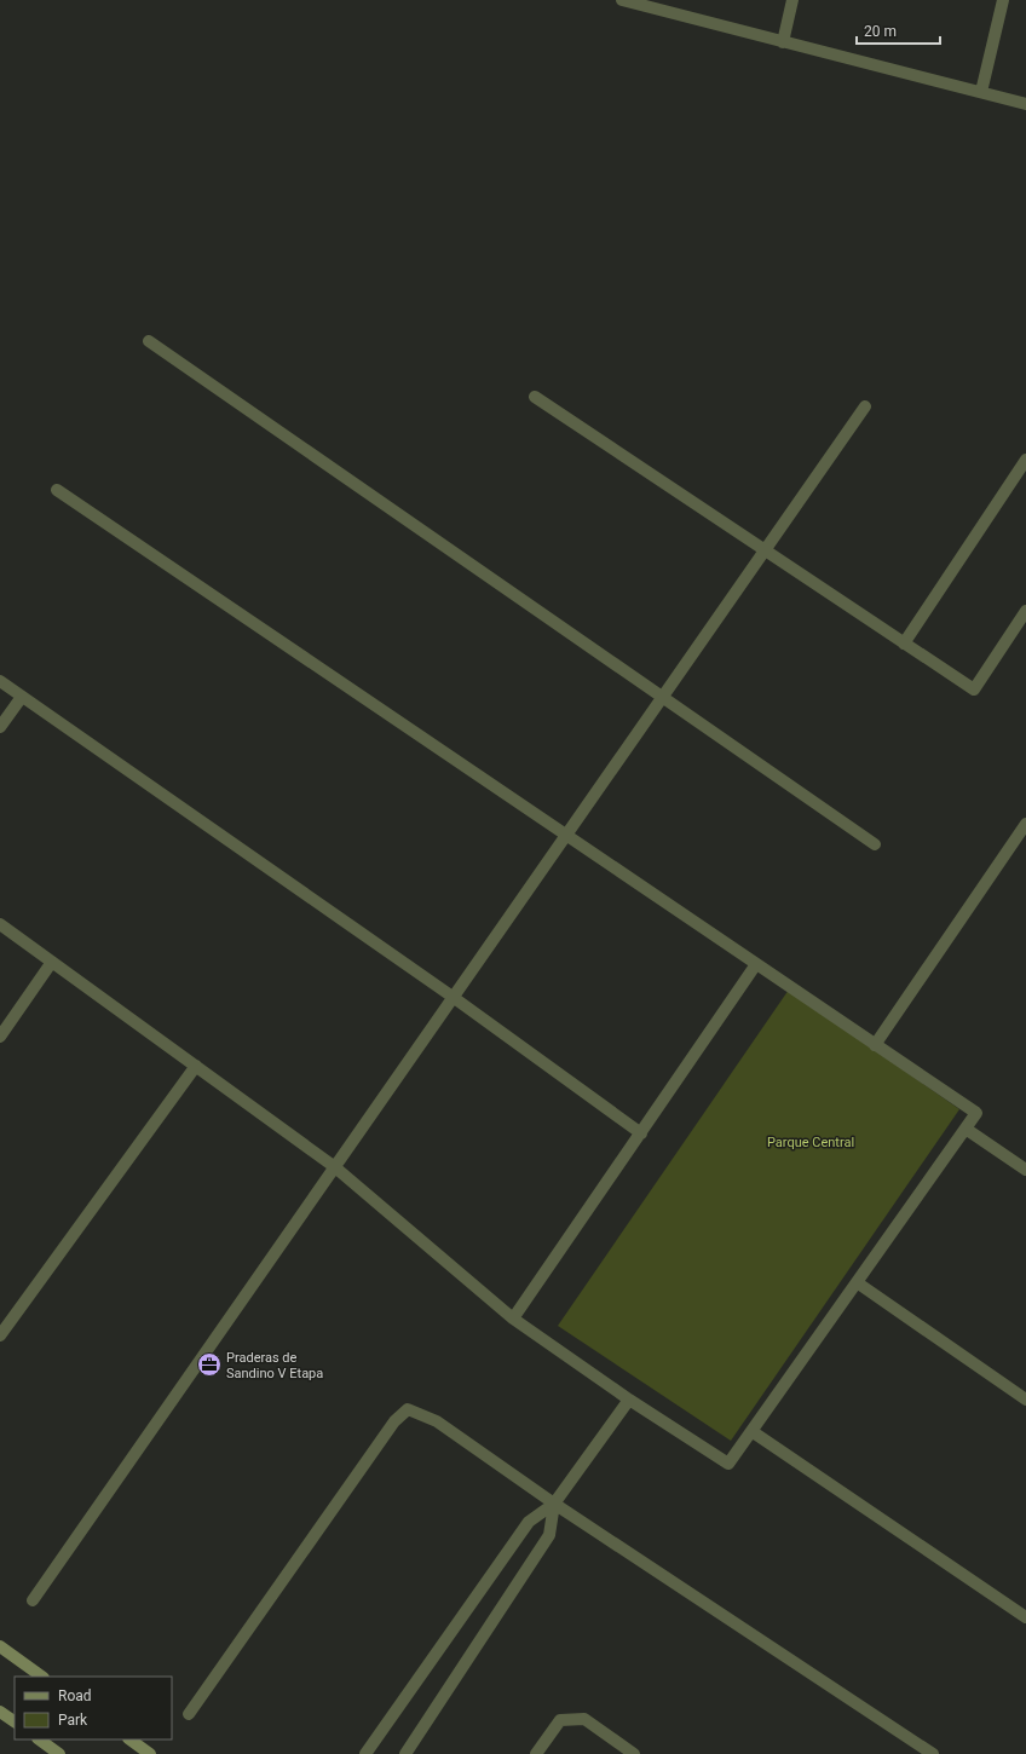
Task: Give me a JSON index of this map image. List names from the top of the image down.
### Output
{
  "parks": ["Parque Central"],
  "places": {
    "office": ["Praderas de Sandino V Etapa"]
  },
  "legend": ["Road", "Park"],
  "scale_bar": "20 m"
}
